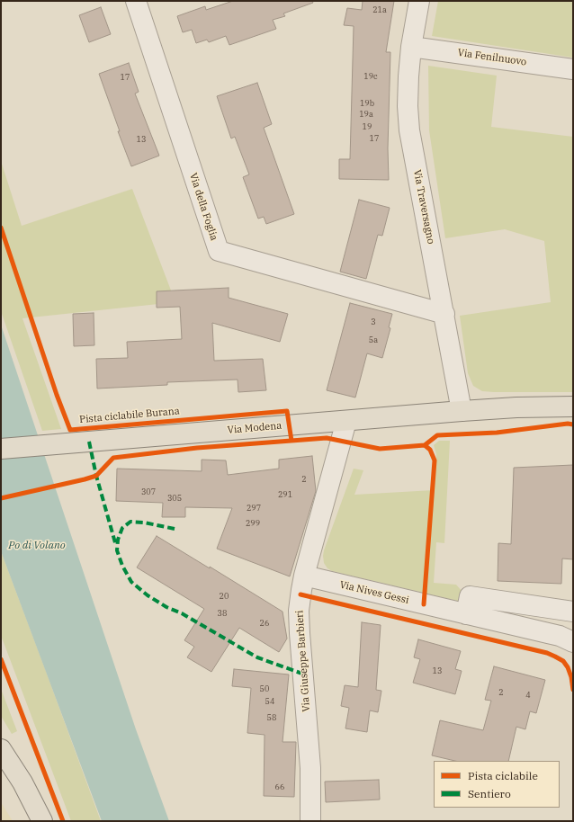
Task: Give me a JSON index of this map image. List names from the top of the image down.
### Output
{
  "streets": {
    "main road": ["Via Modena"],
    "street": [
      "Via Fenilnuovo",
      "Via della Foglia",
      "Via Traversagno",
      "Via Nives Gessi",
      "Via Giuseppe Barbieri"
    ],
    "cycle path": ["Pista ciclabile Burana"]
  },
  "crossings": [
    ["Via Fenilnuovo", "Via Traversagno"],
    ["Via della Foglia", "Via Traversagno"],
    ["Via Traversagno", "Via Modena"],
    ["Via Modena", "Via Giuseppe Barbieri"],
    ["Via Nives Gessi", "Via Giuseppe Barbieri"]
  ],
  "water": ["Po di Volano"],
  "house_numbers": [
    "21a",
    "19c",
    "17",
    "19b",
    "19a",
    "19",
    "17",
    "13",
    "3",
    "5a",
    "2",
    "307",
    "291",
    "305",
    "297",
    "299",
    "20",
    "38",
    "26",
    "13",
    "50",
    "2",
    "4",
    "54",
    "58",
    "66"
  ],
  "legend": ["Pista ciclabile", "Sentiero"]
}
